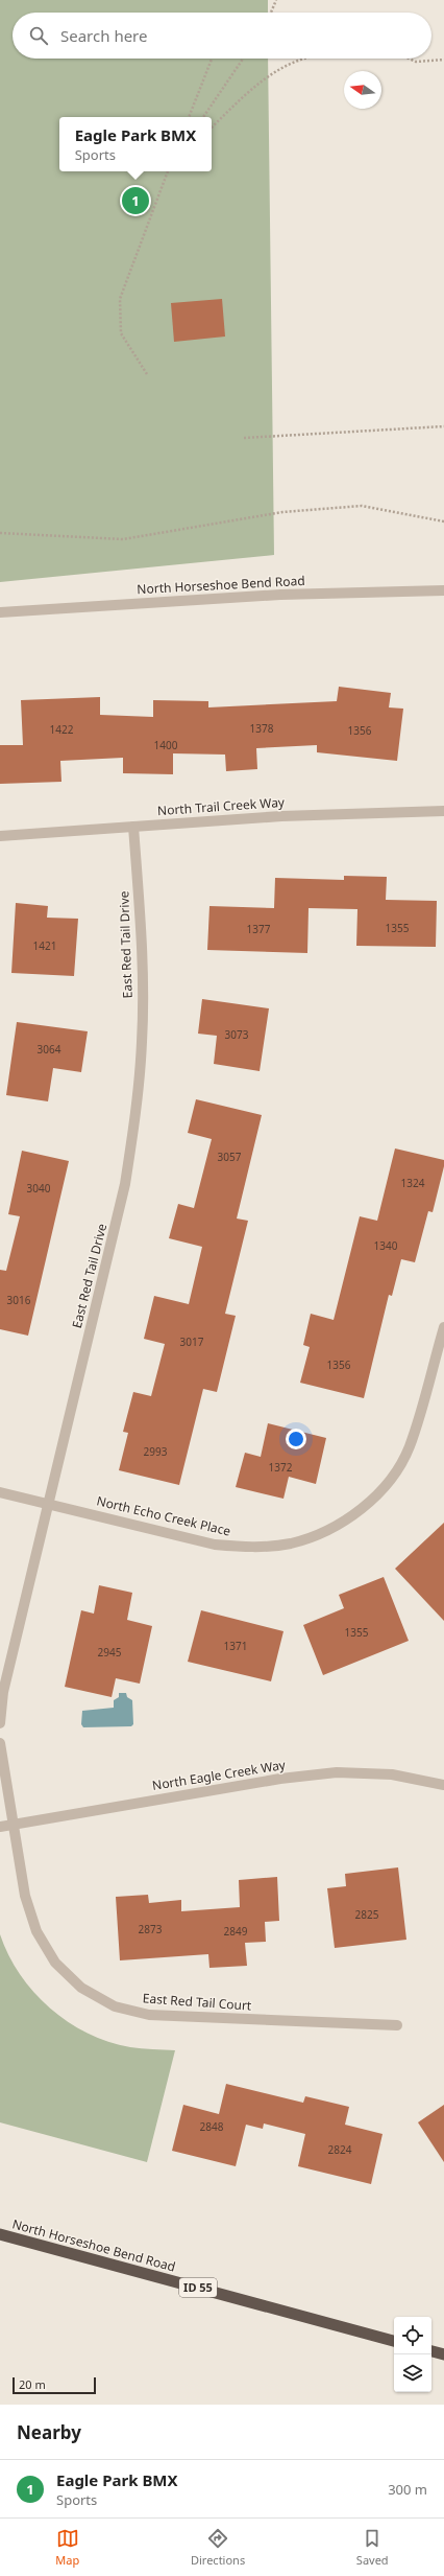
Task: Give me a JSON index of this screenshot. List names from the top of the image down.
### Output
{
  "streets": {
    "highway": ["North Horseshoe Bend Road", "ID 55"],
    "street": [
      "North Trail Creek Way",
      "East Red Tail Drive",
      "North Echo Creek Place",
      "North Eagle Creek Way",
      "East Red Tail Court"
    ]
  },
  "crossings": [
    ["North Trail Creek Way", "East Red Tail Drive"],
    ["East Red Tail Drive", "North Echo Creek Place"],
    ["North Eagle Creek Way", "East Red Tail Court"]
  ],
  "house_numbers": [
    "1378",
    "1422",
    "1356",
    "1400",
    "1355",
    "1377",
    "1421",
    "3073",
    "3064",
    "3057",
    "1324",
    "3040",
    "1340",
    "3016",
    "3017",
    "1356",
    "2993",
    "1372",
    "1355",
    "1371",
    "2945",
    "2825",
    "2873",
    "2849",
    "2848",
    "2824"
  ],
  "scale_bar": "20 m",
  "north": "left",
  "page": {
    "search": "Search here",
    "popup": ["Eagle Park BMX", "Sports"],
    "pins": "1",
    "scale": "20 m",
    "heading": "Nearby",
    "list": [
      {
        "mark": "1",
        "name": "Eagle Park BMX",
        "note": "Sports",
        "value": "300 m"
      }
    ],
    "nav": ["Map", "Directions", "Saved"]
  }
}
